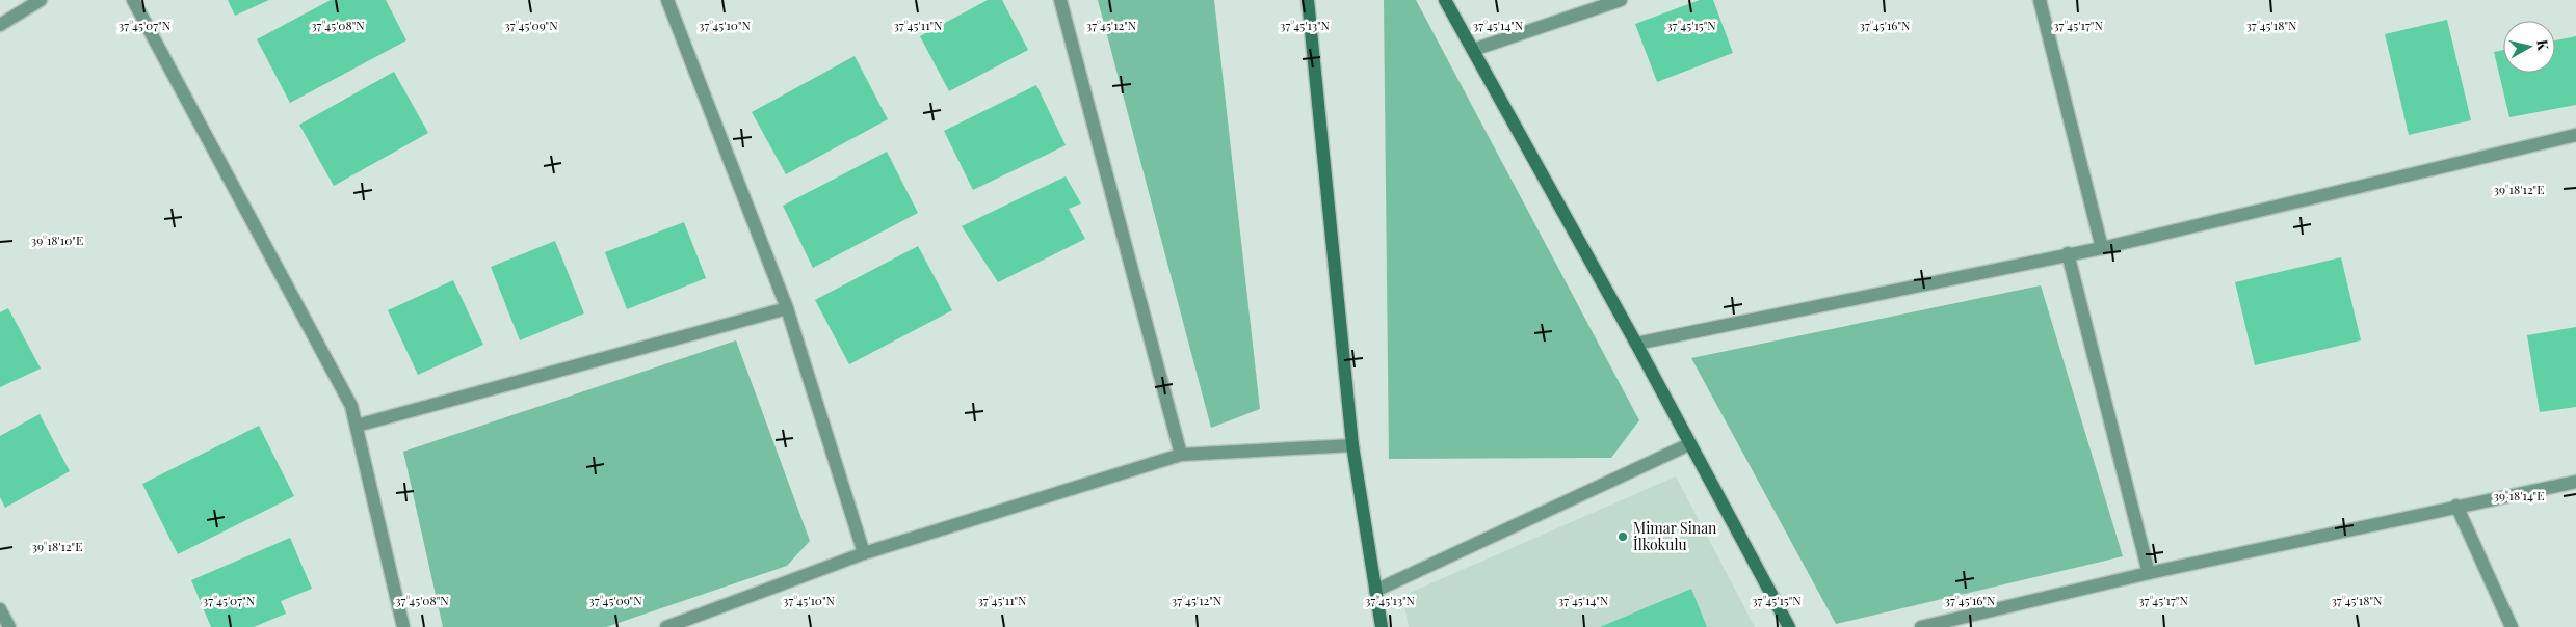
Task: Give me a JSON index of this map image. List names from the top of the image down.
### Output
{
  "places": ["Mimar Sinan İlkokulu"],
  "north": "right",
  "coordinates": [
    "37°45'07\"N",
    "37°45'08\"N",
    "37°45'09\"N",
    "37°45'10\"N",
    "37°45'11\"N",
    "37°45'12\"N",
    "37°45'13\"N",
    "37°45'14\"N",
    "37°45'15\"N",
    "37°45'16\"N",
    "37°45'17\"N",
    "37°45'18\"N",
    "39°18'12\"E",
    "39°18'10\"E",
    "39°18'14\"E"
  ]
}
